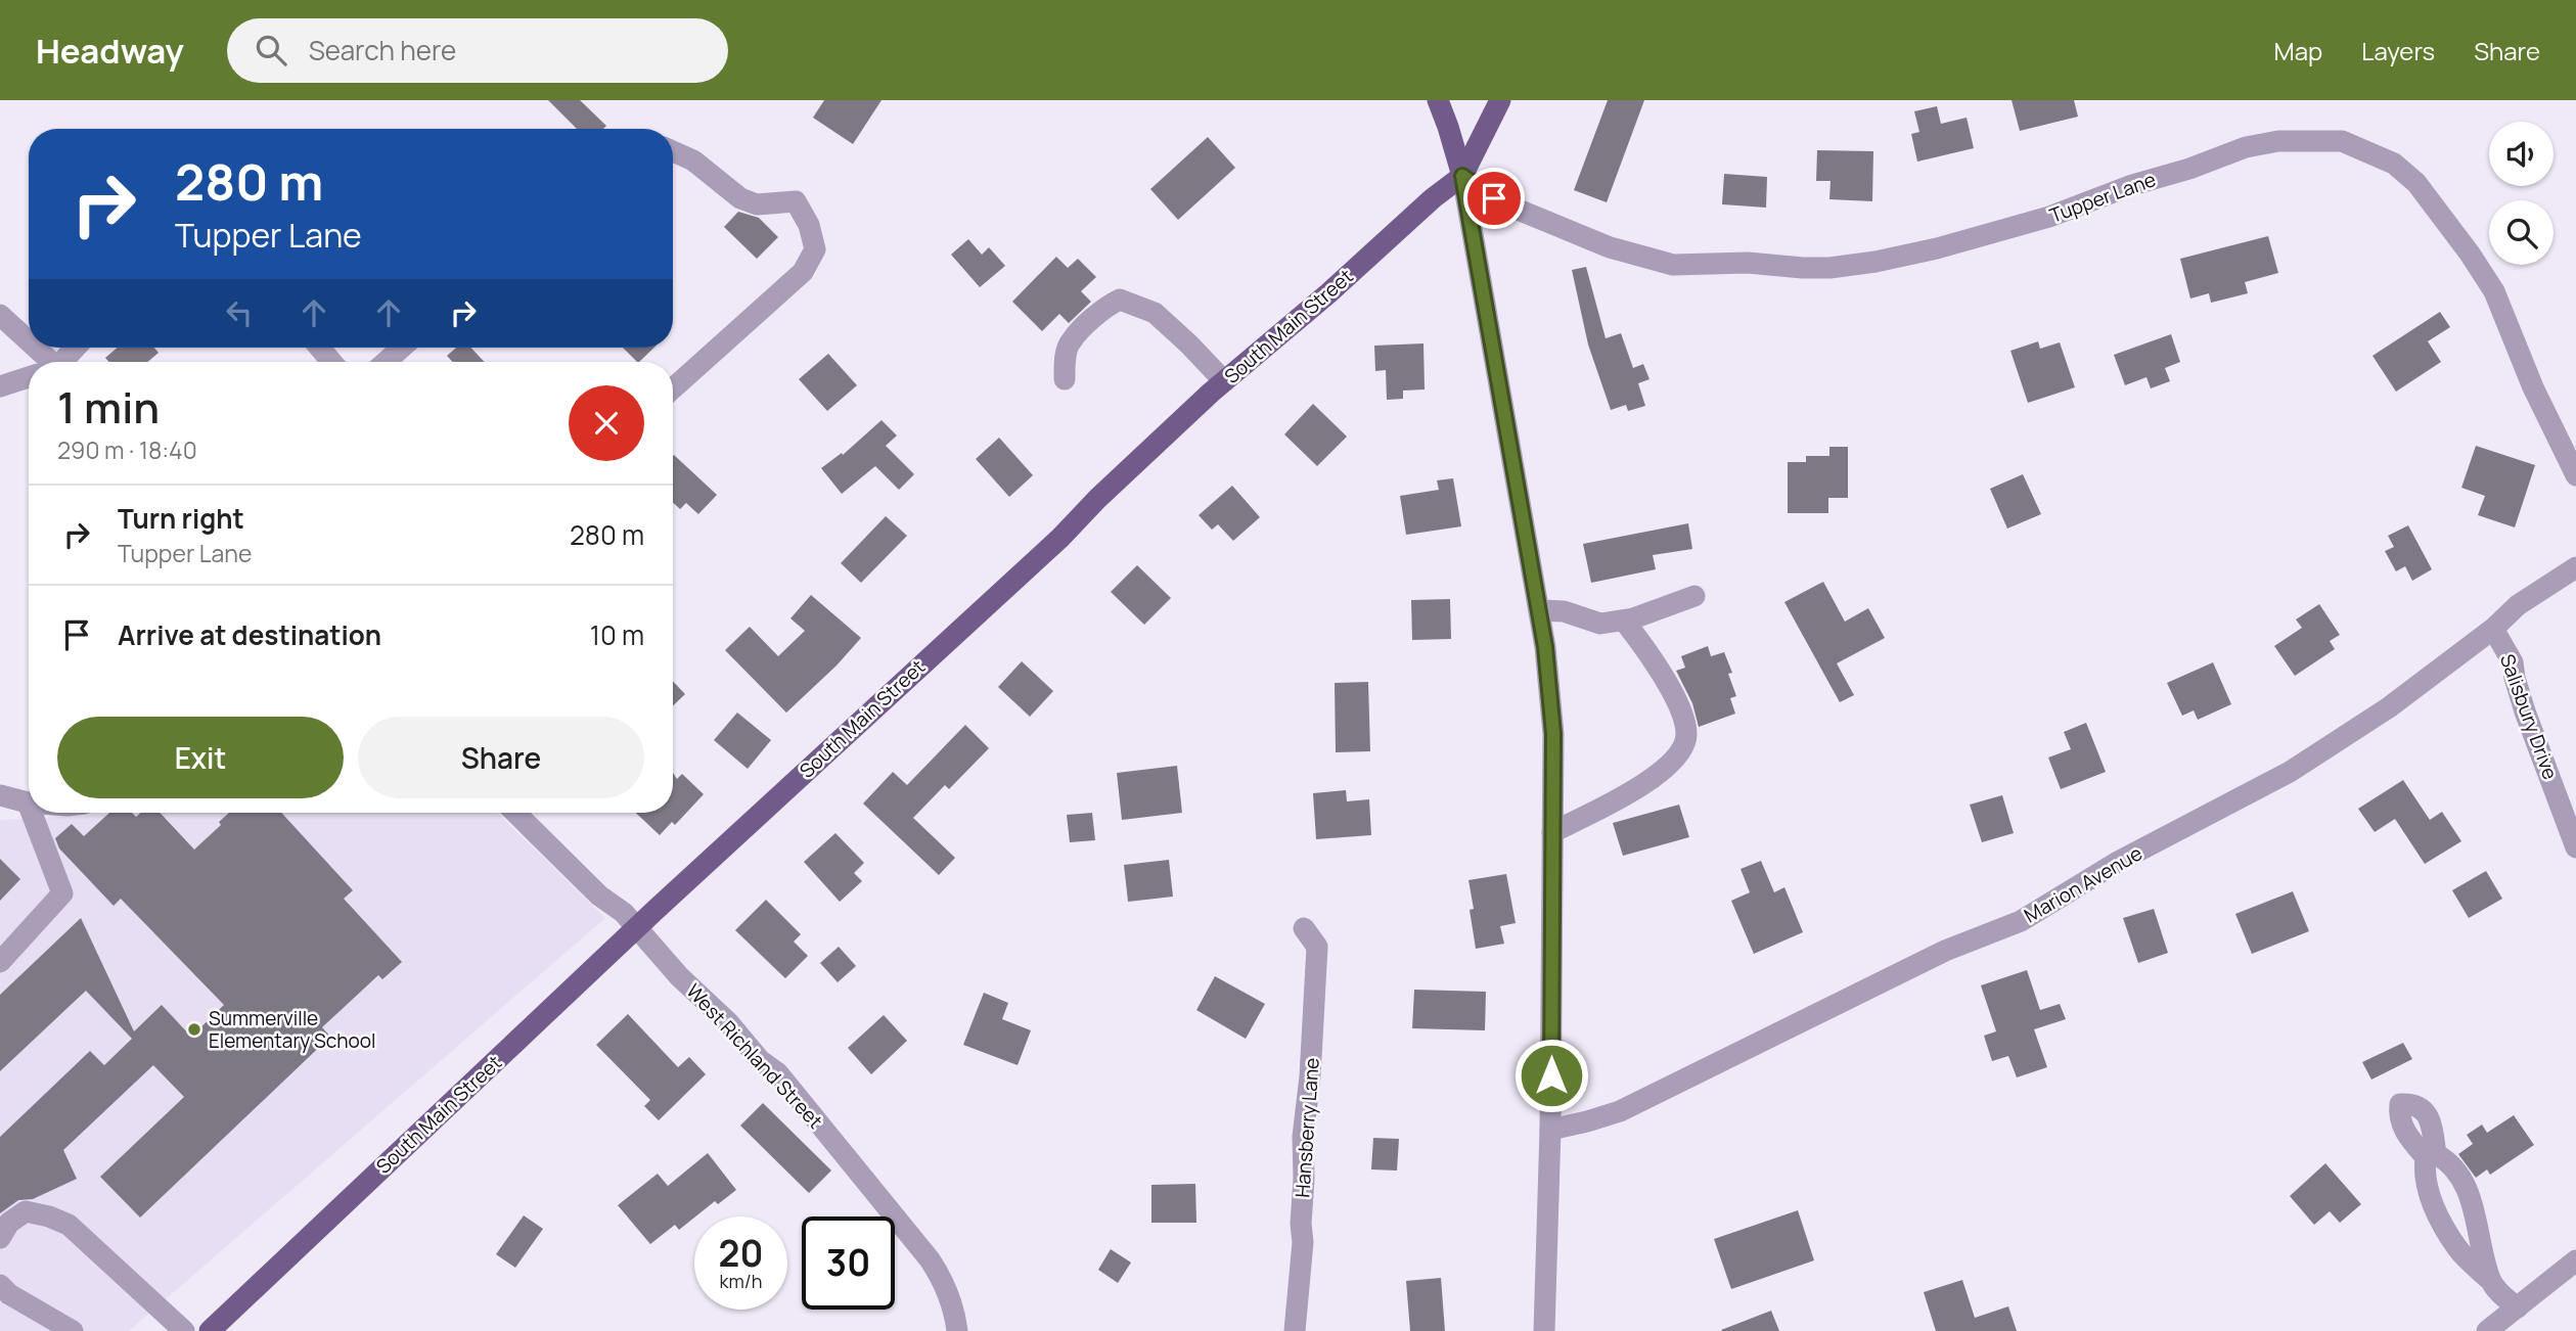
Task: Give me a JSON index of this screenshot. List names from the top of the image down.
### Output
{
  "streets": {
    "main road": ["South Main Street"],
    "street": [
      "Tupper Lane",
      "Salisbury Drive",
      "Marion Avenue",
      "West Richland Street",
      "Hansberry Lane"
    ]
  },
  "crossings": [
    ["Tupper Lane", "South Main Street"],
    ["South Main Street", "West Richland Street"],
    ["Salisbury Drive", "Marion Avenue"]
  ],
  "places": ["Summerville Elementary School"],
  "page": {
    "header": "Headway",
    "search": "Search here",
    "nav": ["Map", "Layers", "Share"],
    "turn": ["280 m", "Tupper Lane"],
    "heading": ["1 min", "290 m · 18:40"],
    "list": [
      {
        "name": "Turn right",
        "note": "Tupper Lane",
        "value": "280 m"
      },
      {
        "name": "Arrive at destination",
        "value": "10 m"
      }
    ],
    "buttons": ["Exit", "Share"],
    "speed": "20 km/h",
    "limit": "30"
  }
}
